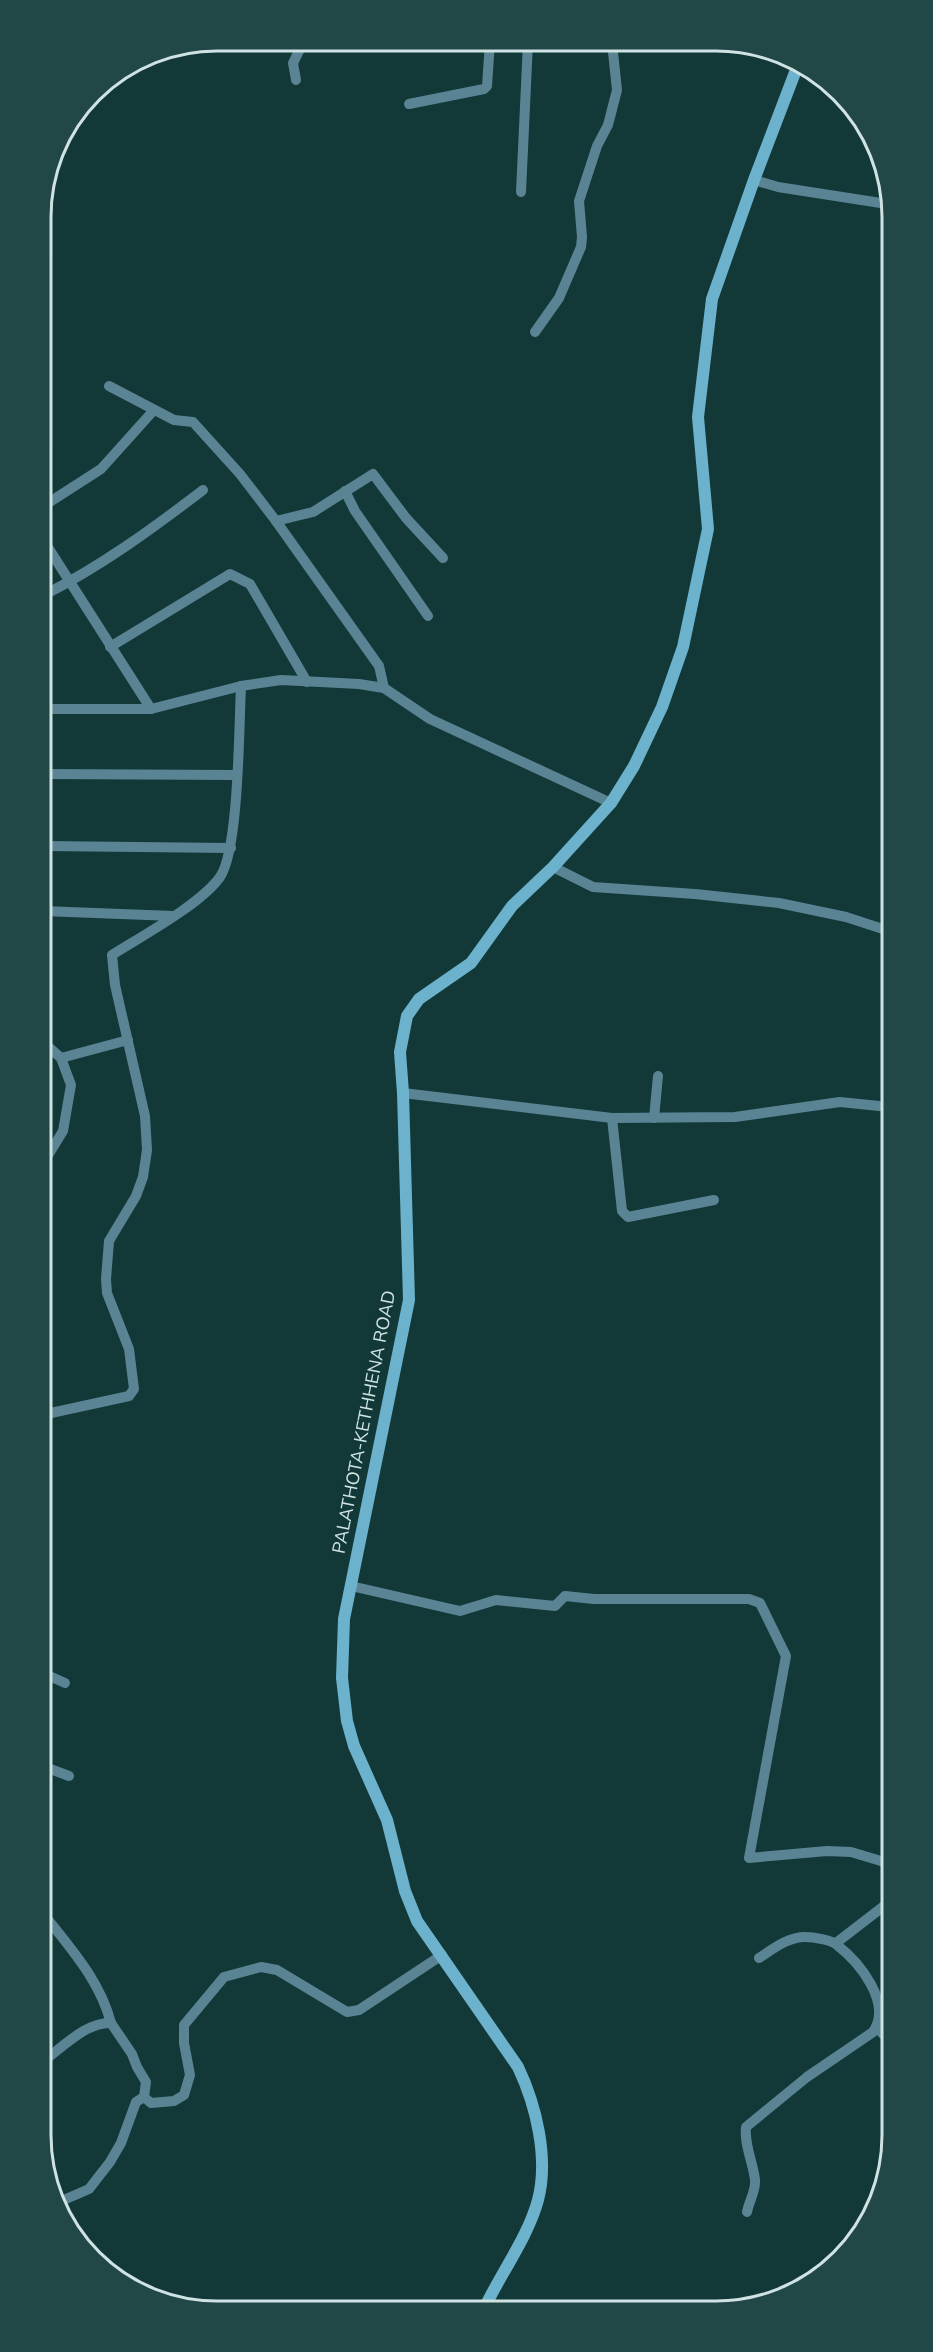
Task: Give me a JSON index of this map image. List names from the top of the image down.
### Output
{
  "streets": {
    "street": ["PALATHOTA-KETHHENA ROAD"]
  }
}
